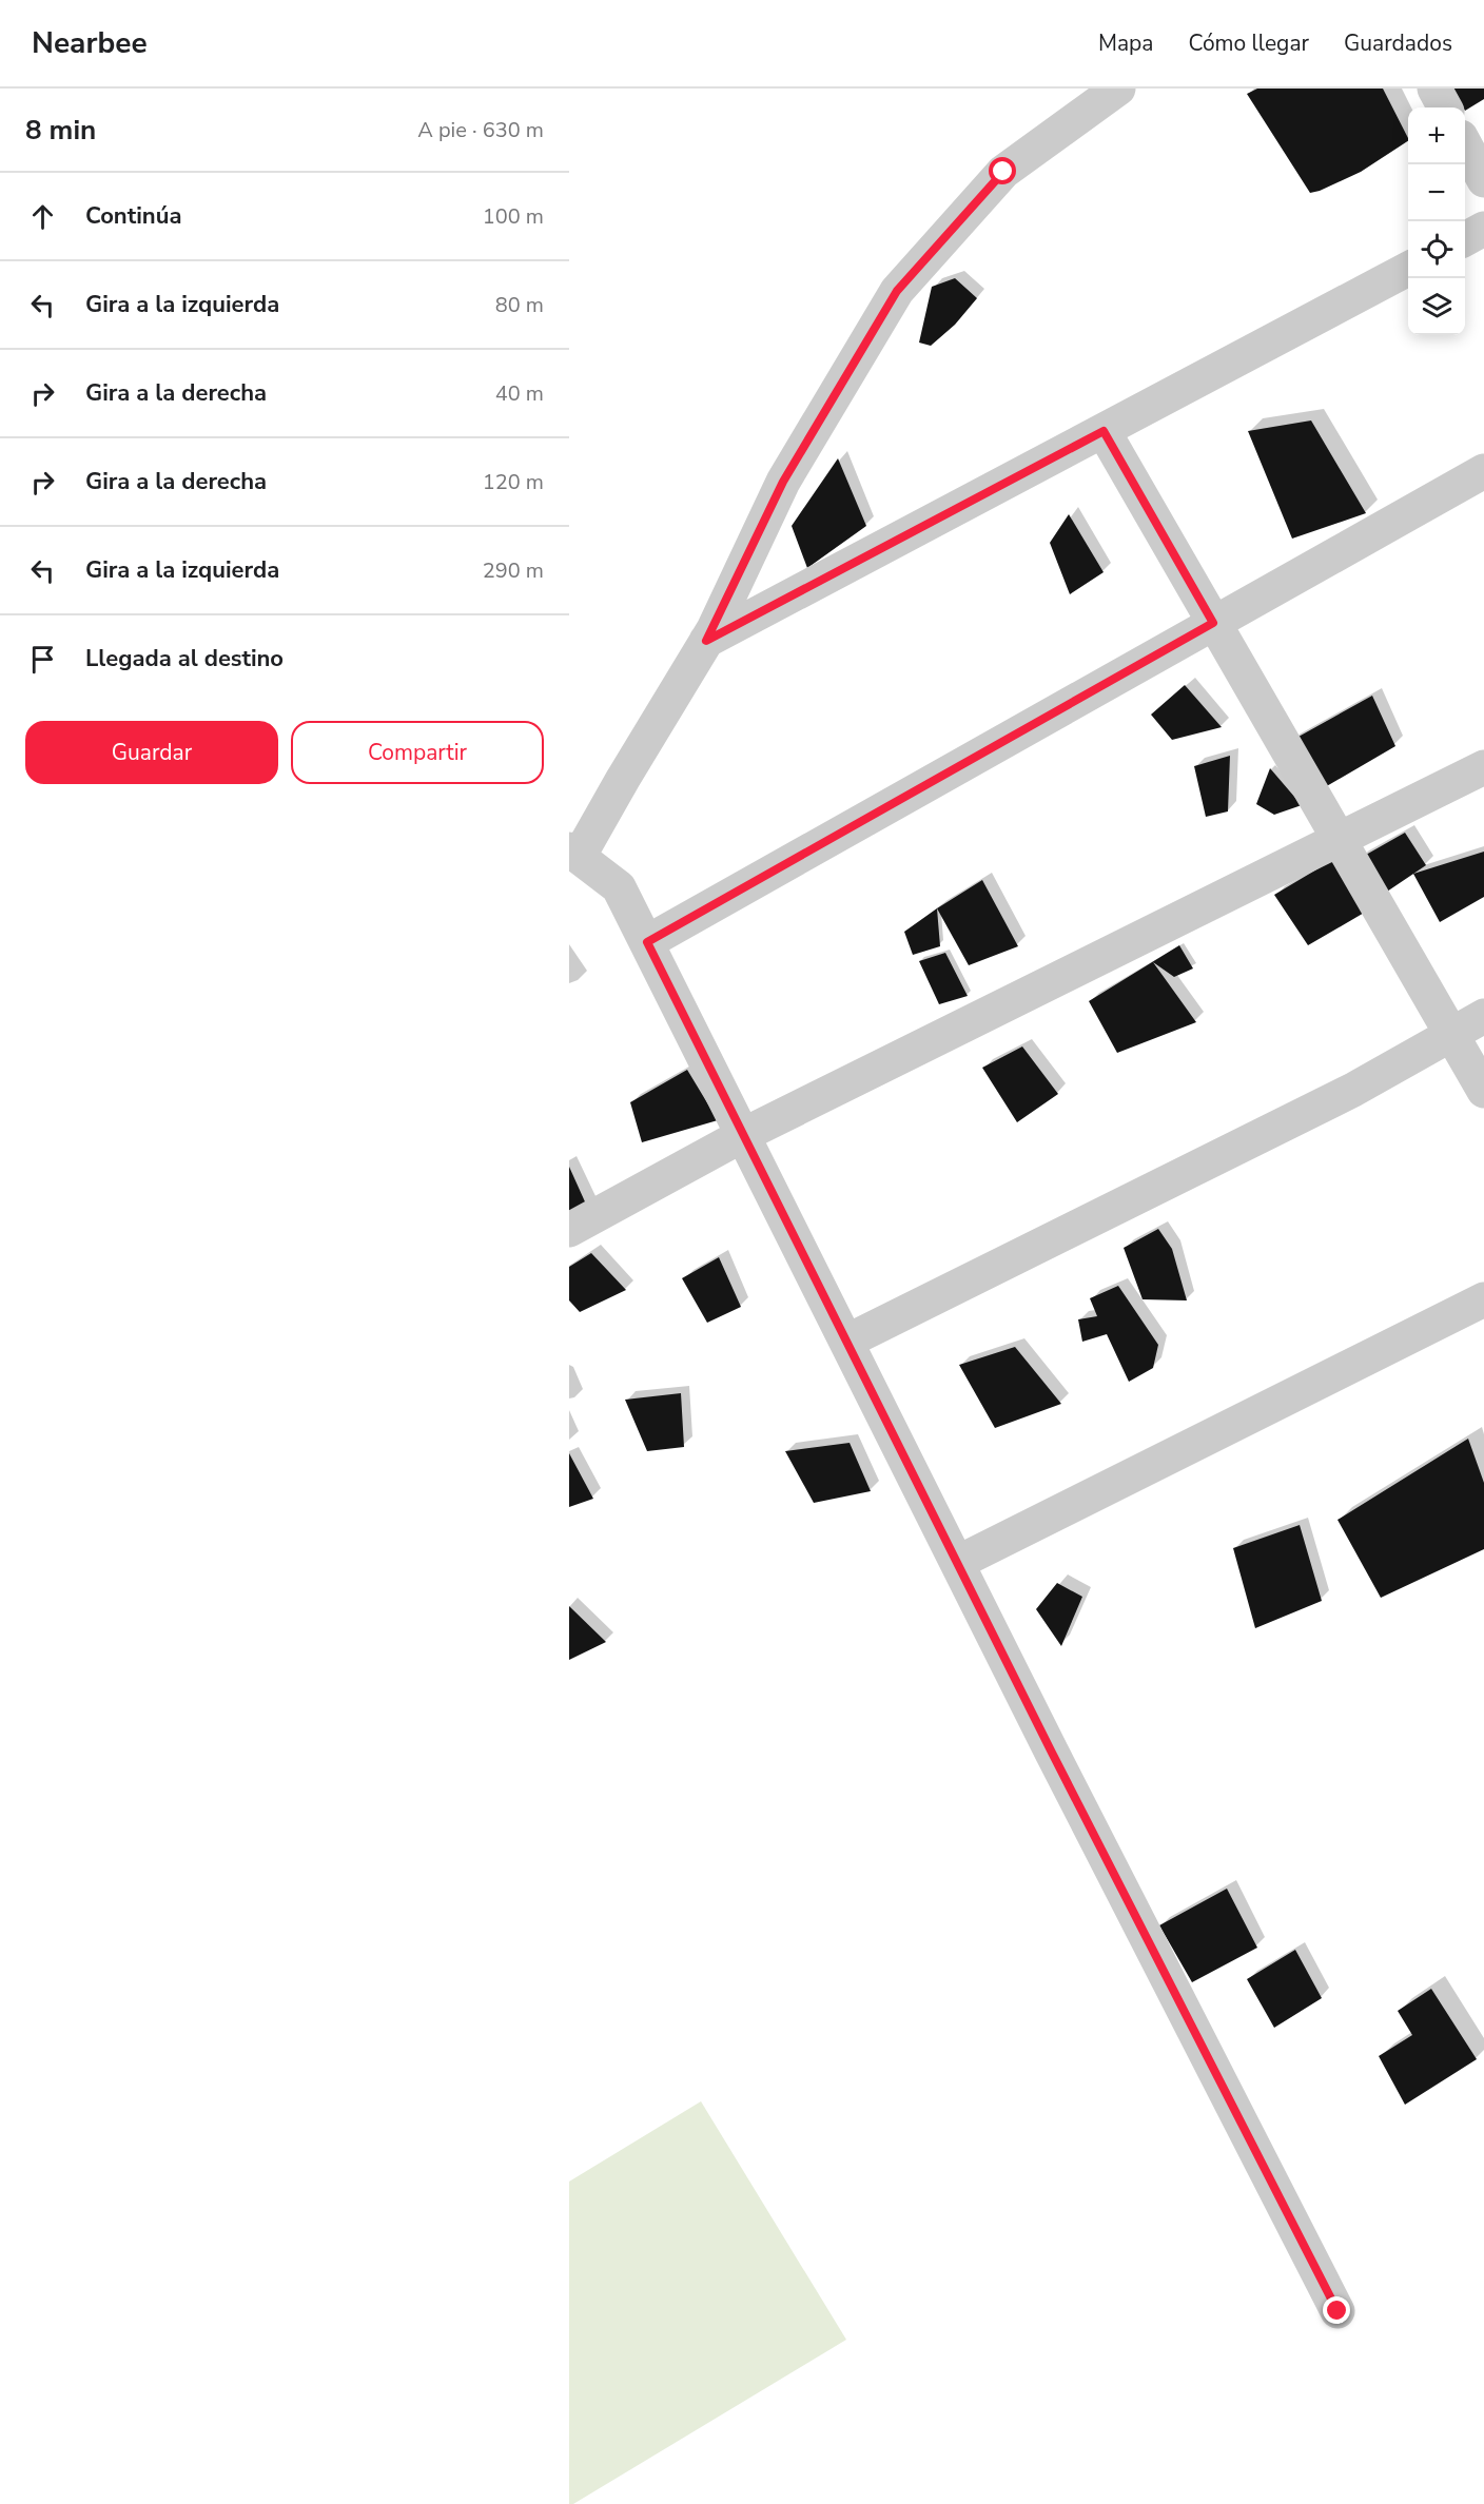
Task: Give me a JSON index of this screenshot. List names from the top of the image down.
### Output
{
  "page": {
    "header": "Nearbee",
    "nav": ["Mapa", "Cómo llegar", "Guardados"],
    "heading": ["8 min", "A pie · 630 m"],
    "map_buttons": ["+", "−"],
    "list": [
      ["Continúa", "100 m"],
      ["Gira a la izquierda", "80 m"],
      ["Gira a la derecha", "40 m"],
      ["Gira a la derecha", "120 m"],
      ["Gira a la izquierda", "290 m"],
      "Llegada al destino"
    ],
    "buttons": ["Guardar", "Compartir"]
  }
}
